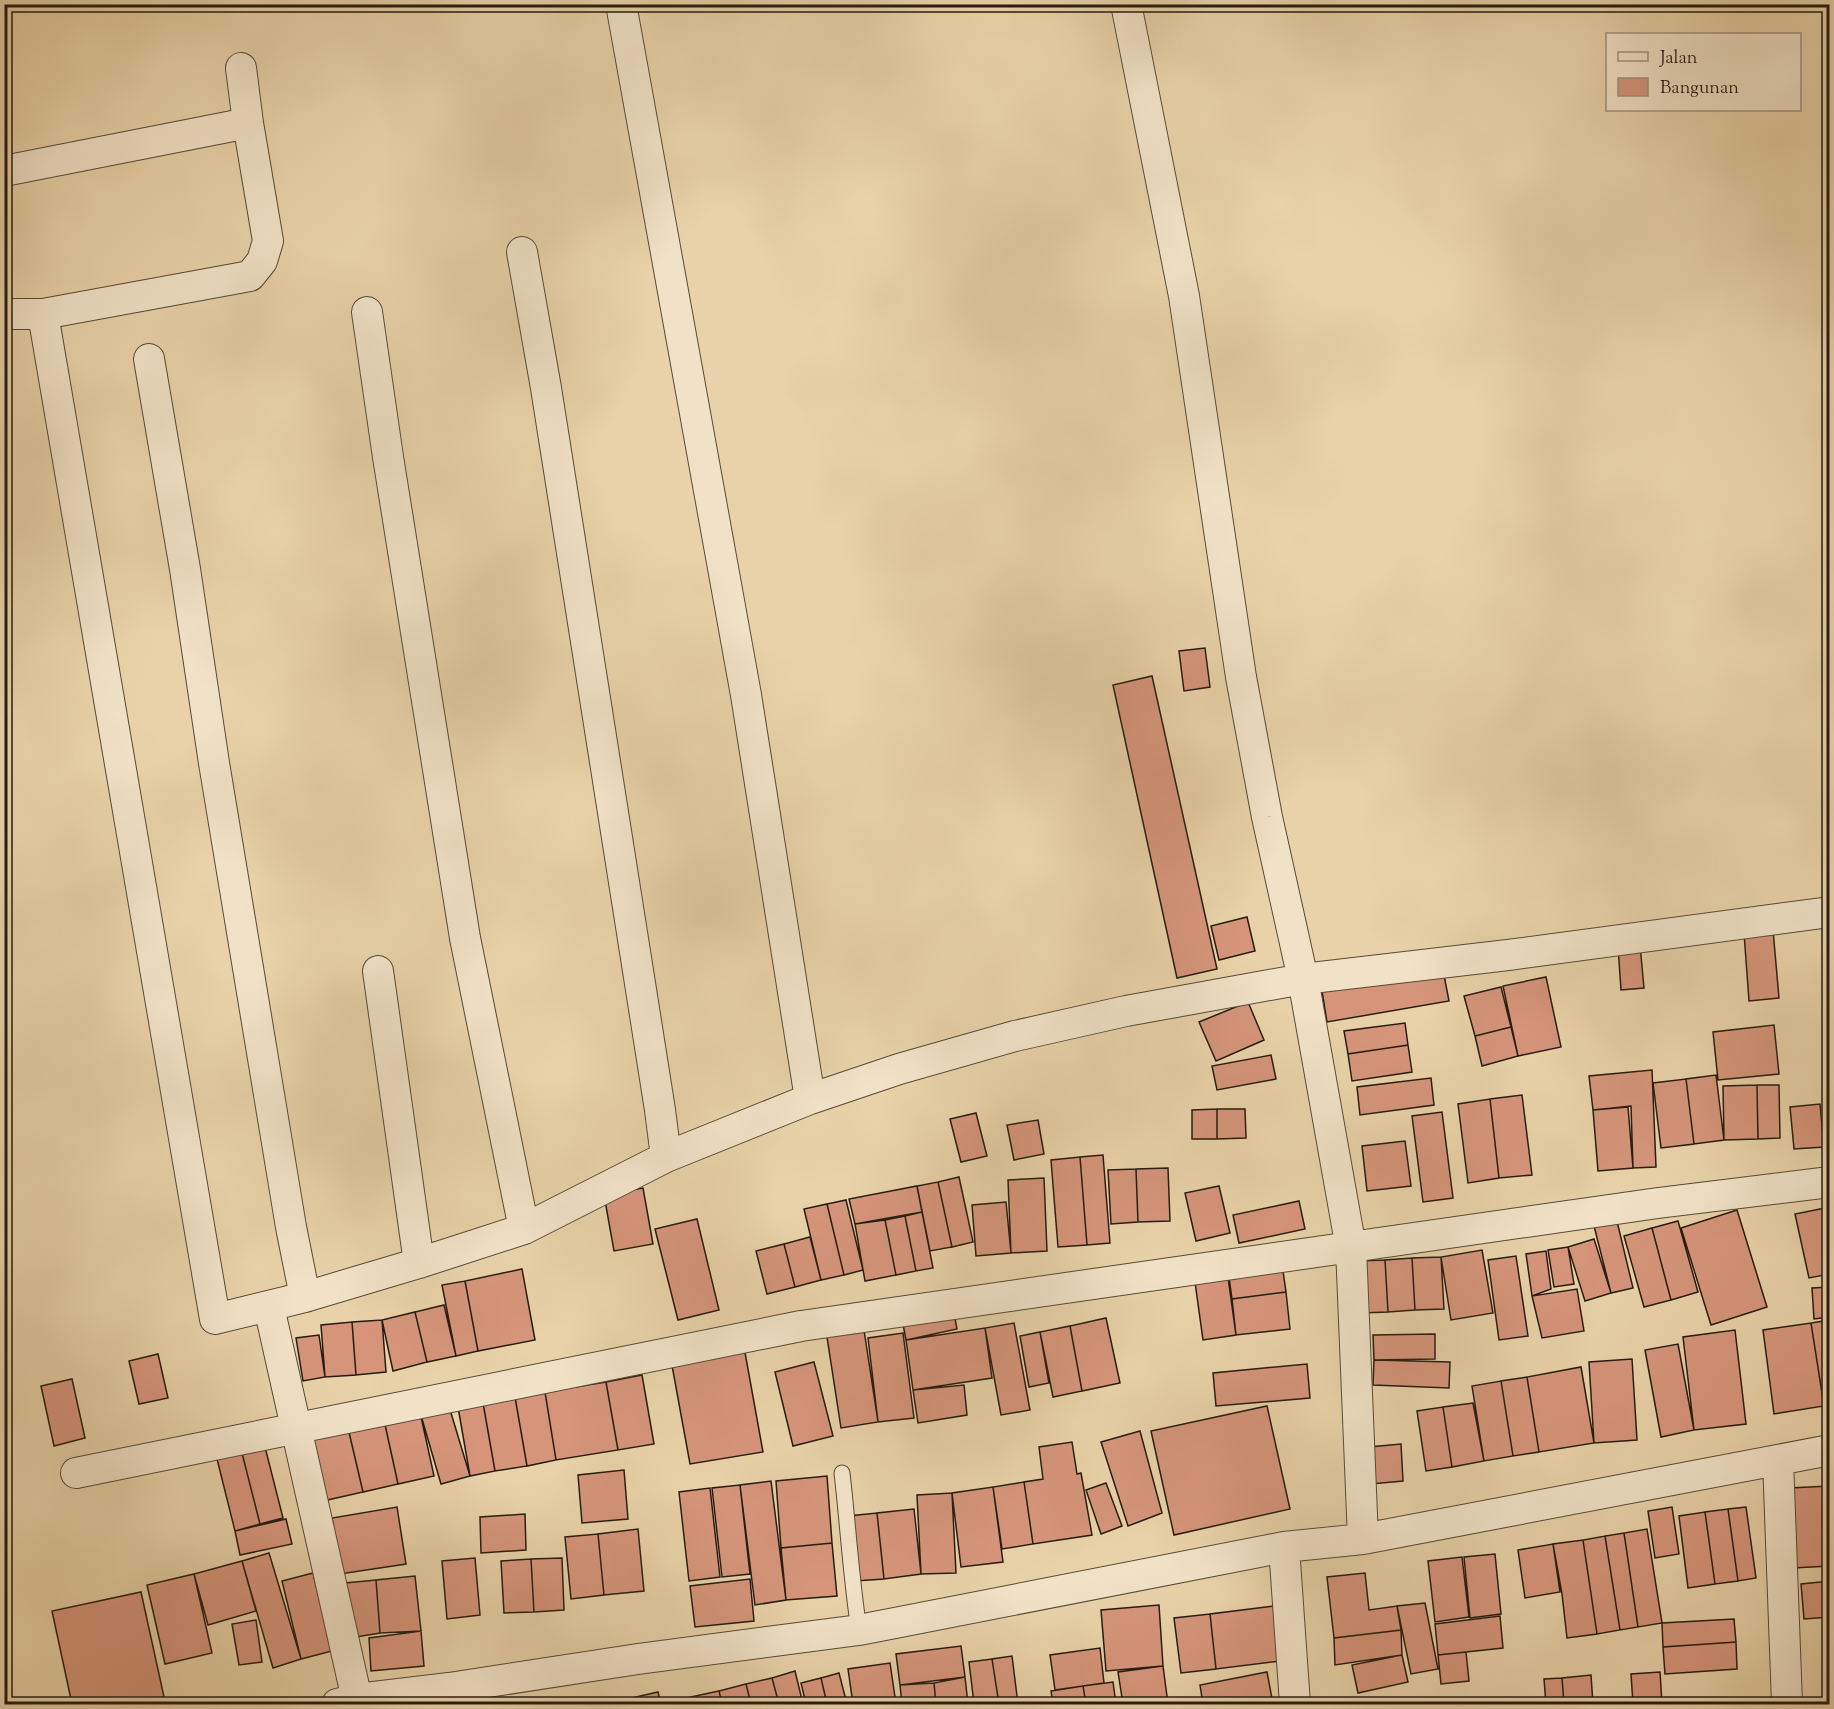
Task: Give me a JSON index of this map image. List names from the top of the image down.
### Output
{
  "legend": ["Jalan", "Bangunan"]
}
